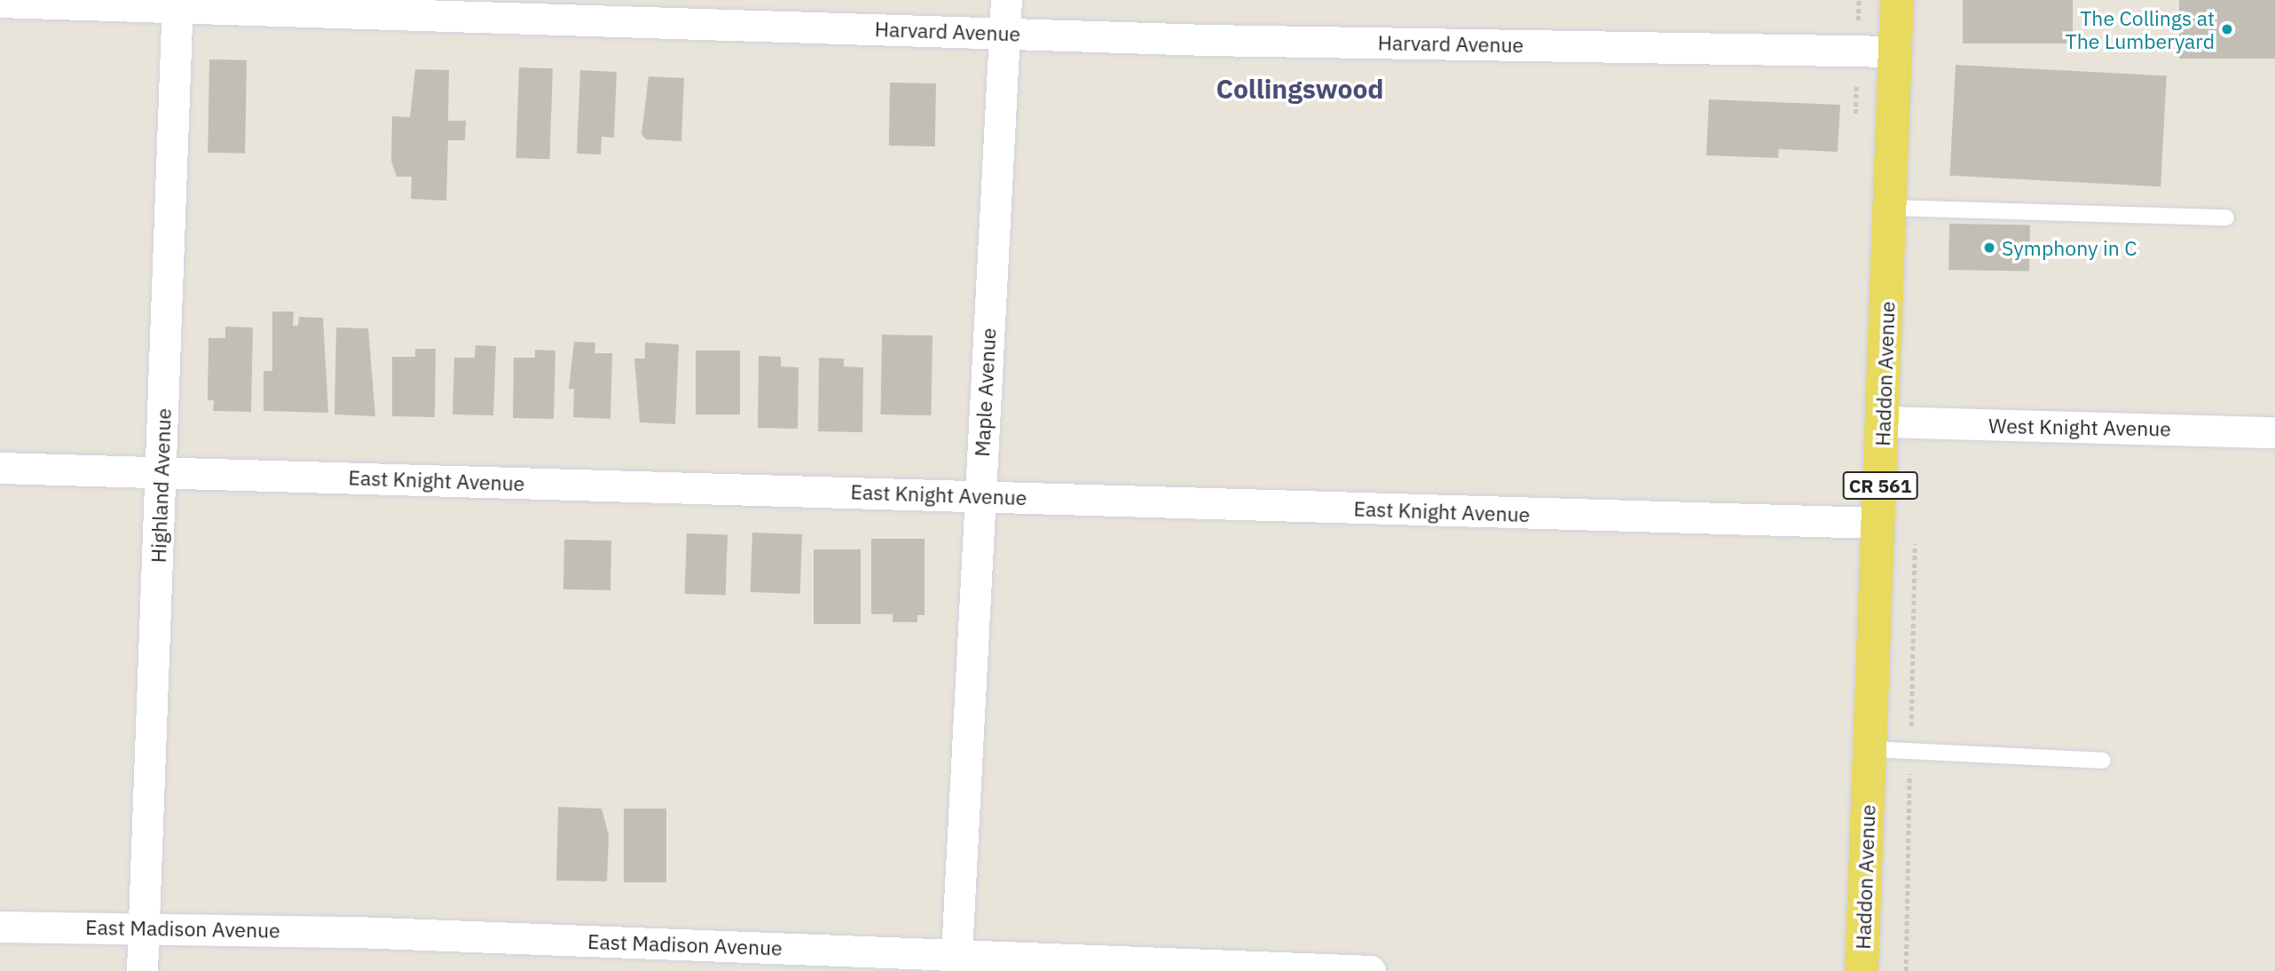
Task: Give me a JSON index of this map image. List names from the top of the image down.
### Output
{
  "streets": {
    "main road": ["Haddon Avenue", "CR 561"],
    "street": [
      "Harvard Avenue",
      "Maple Avenue",
      "West Knight Avenue",
      "East Knight Avenue",
      "Highland Avenue",
      "East Madison Avenue"
    ]
  },
  "crossings": [
    ["Harvard Avenue", "Haddon Avenue"],
    ["Harvard Avenue", "Maple Avenue"],
    ["Harvard Avenue", "Highland Avenue"],
    ["Haddon Avenue", "West Knight Avenue"],
    ["Haddon Avenue", "East Knight Avenue"],
    ["Maple Avenue", "East Knight Avenue"],
    ["Maple Avenue", "East Madison Avenue"],
    ["East Knight Avenue", "Highland Avenue"],
    ["Highland Avenue", "East Madison Avenue"]
  ],
  "districts": ["Collingswood"],
  "places": ["The Collings at The Lumberyard", "Symphony in C"]
}
